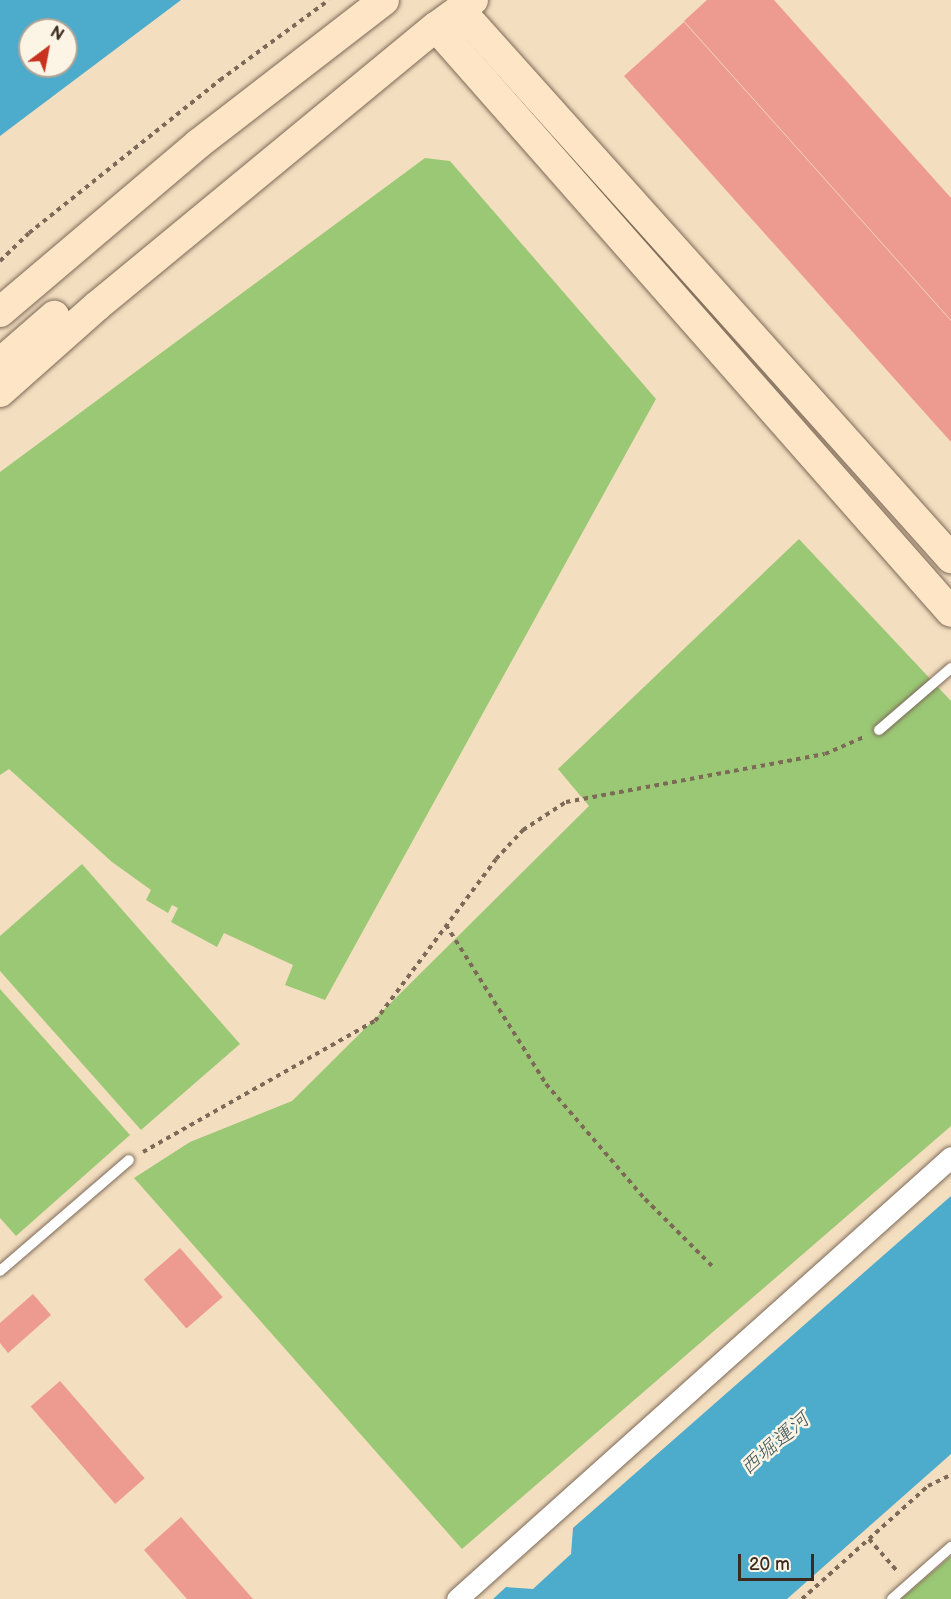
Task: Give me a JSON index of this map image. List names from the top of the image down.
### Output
{
  "water": ["西堀運河"],
  "scale_bar": "20 m",
  "north": "top right"
}
